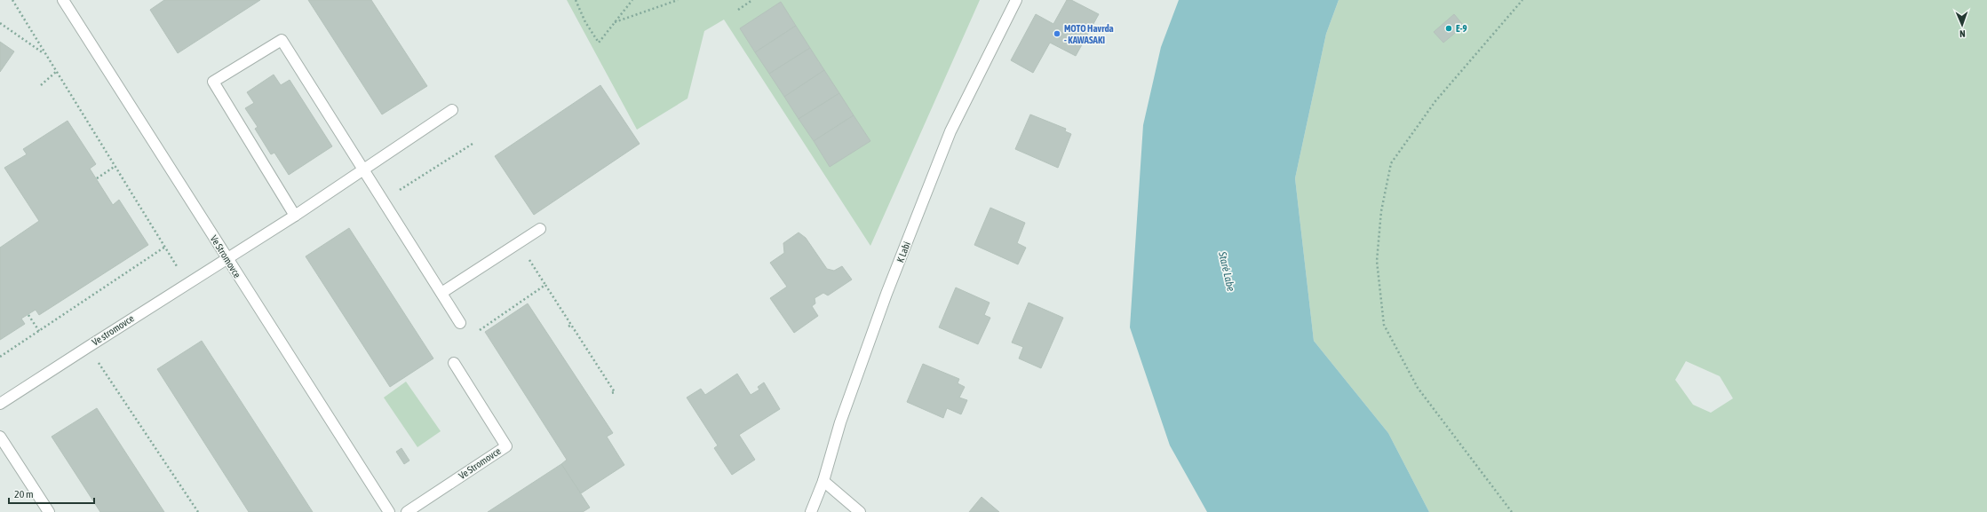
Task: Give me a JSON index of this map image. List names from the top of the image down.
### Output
{
  "streets": {
    "street": ["K Labi", "Ve Stromovce", "Ve stromovce"]
  },
  "crossings": [
    ["Ve Stromovce", "Ve stromovce"]
  ],
  "water": ["Staré Labe"],
  "places": ["E-9", "MOTO Havrda - KAWASAKI"],
  "scale_bar": "20 m",
  "north": "bottom"
}
